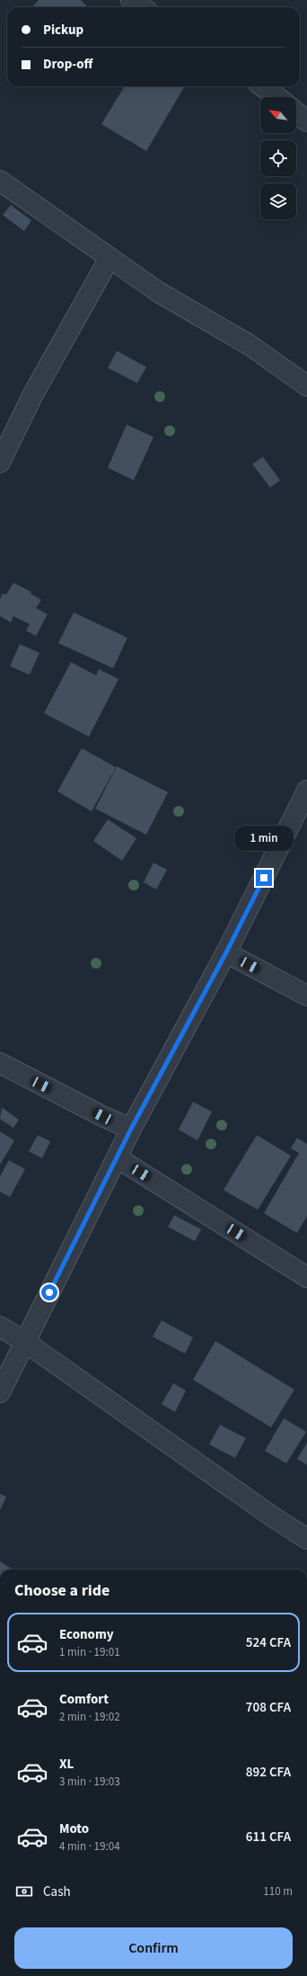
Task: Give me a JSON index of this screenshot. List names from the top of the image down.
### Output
{
  "north": "top left",
  "page": {
    "banner": ["Pickup", "Drop-off"],
    "bubble": "1 min",
    "heading": "Choose a ride",
    "list": [
      {
        "name": "Economy",
        "note": "1 min · 19:01",
        "value": "524 CFA"
      },
      {
        "name": "Comfort",
        "note": "2 min · 19:02",
        "value": "708 CFA"
      },
      {
        "name": "XL",
        "note": "3 min · 19:03",
        "value": "892 CFA"
      },
      {
        "name": "Moto",
        "note": "4 min · 19:04",
        "value": "611 CFA"
      }
    ],
    "pay": ["Cash", "110 m"],
    "buttons": "Confirm"
  }
}
